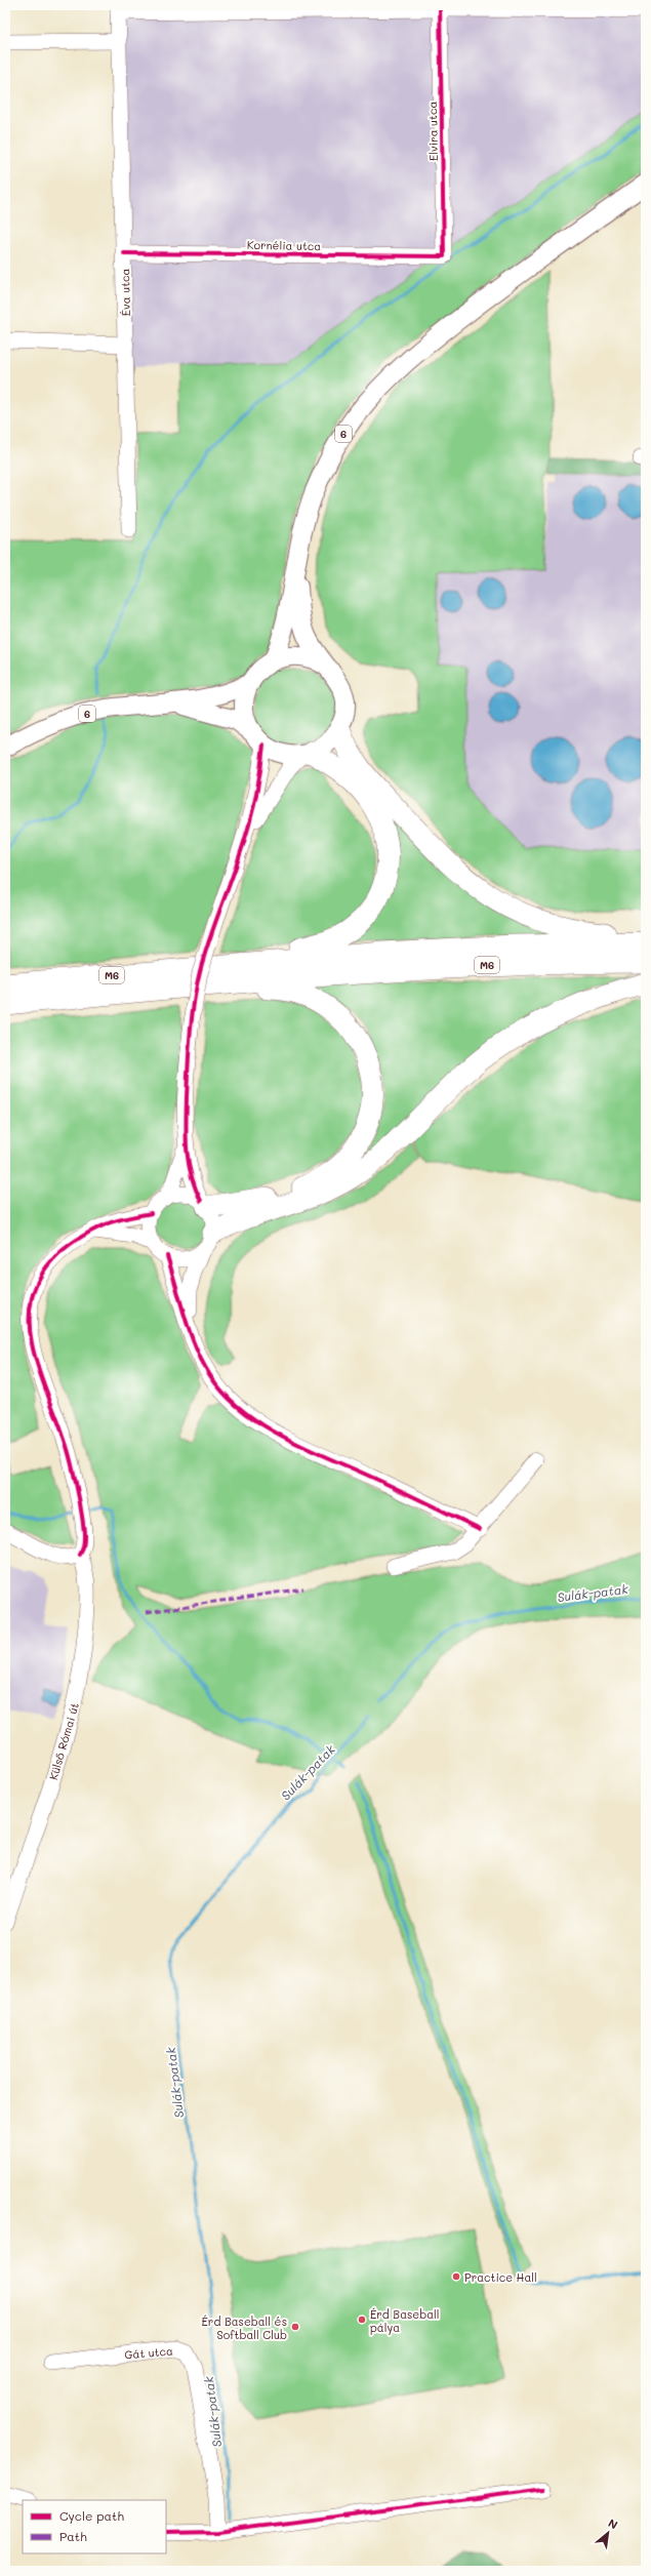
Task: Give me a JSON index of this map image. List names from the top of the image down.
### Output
{
  "streets": {
    "highway": ["M6"],
    "main road": ["6"],
    "street": [
      "Elvira utca",
      "Kornélia utca",
      "Éva utca",
      "Külső Római út",
      "Gát utca"
    ]
  },
  "crossings": [
    ["Elvira utca", "Kornélia utca"],
    ["Kornélia utca", "Éva utca"]
  ],
  "water": ["Sulák-patak"],
  "places": ["Practice Hall", "Érd Baseball pálya", "Érd Baseball és Softball Club"],
  "legend": ["Cycle path", "Path"],
  "north": "top right"
}
